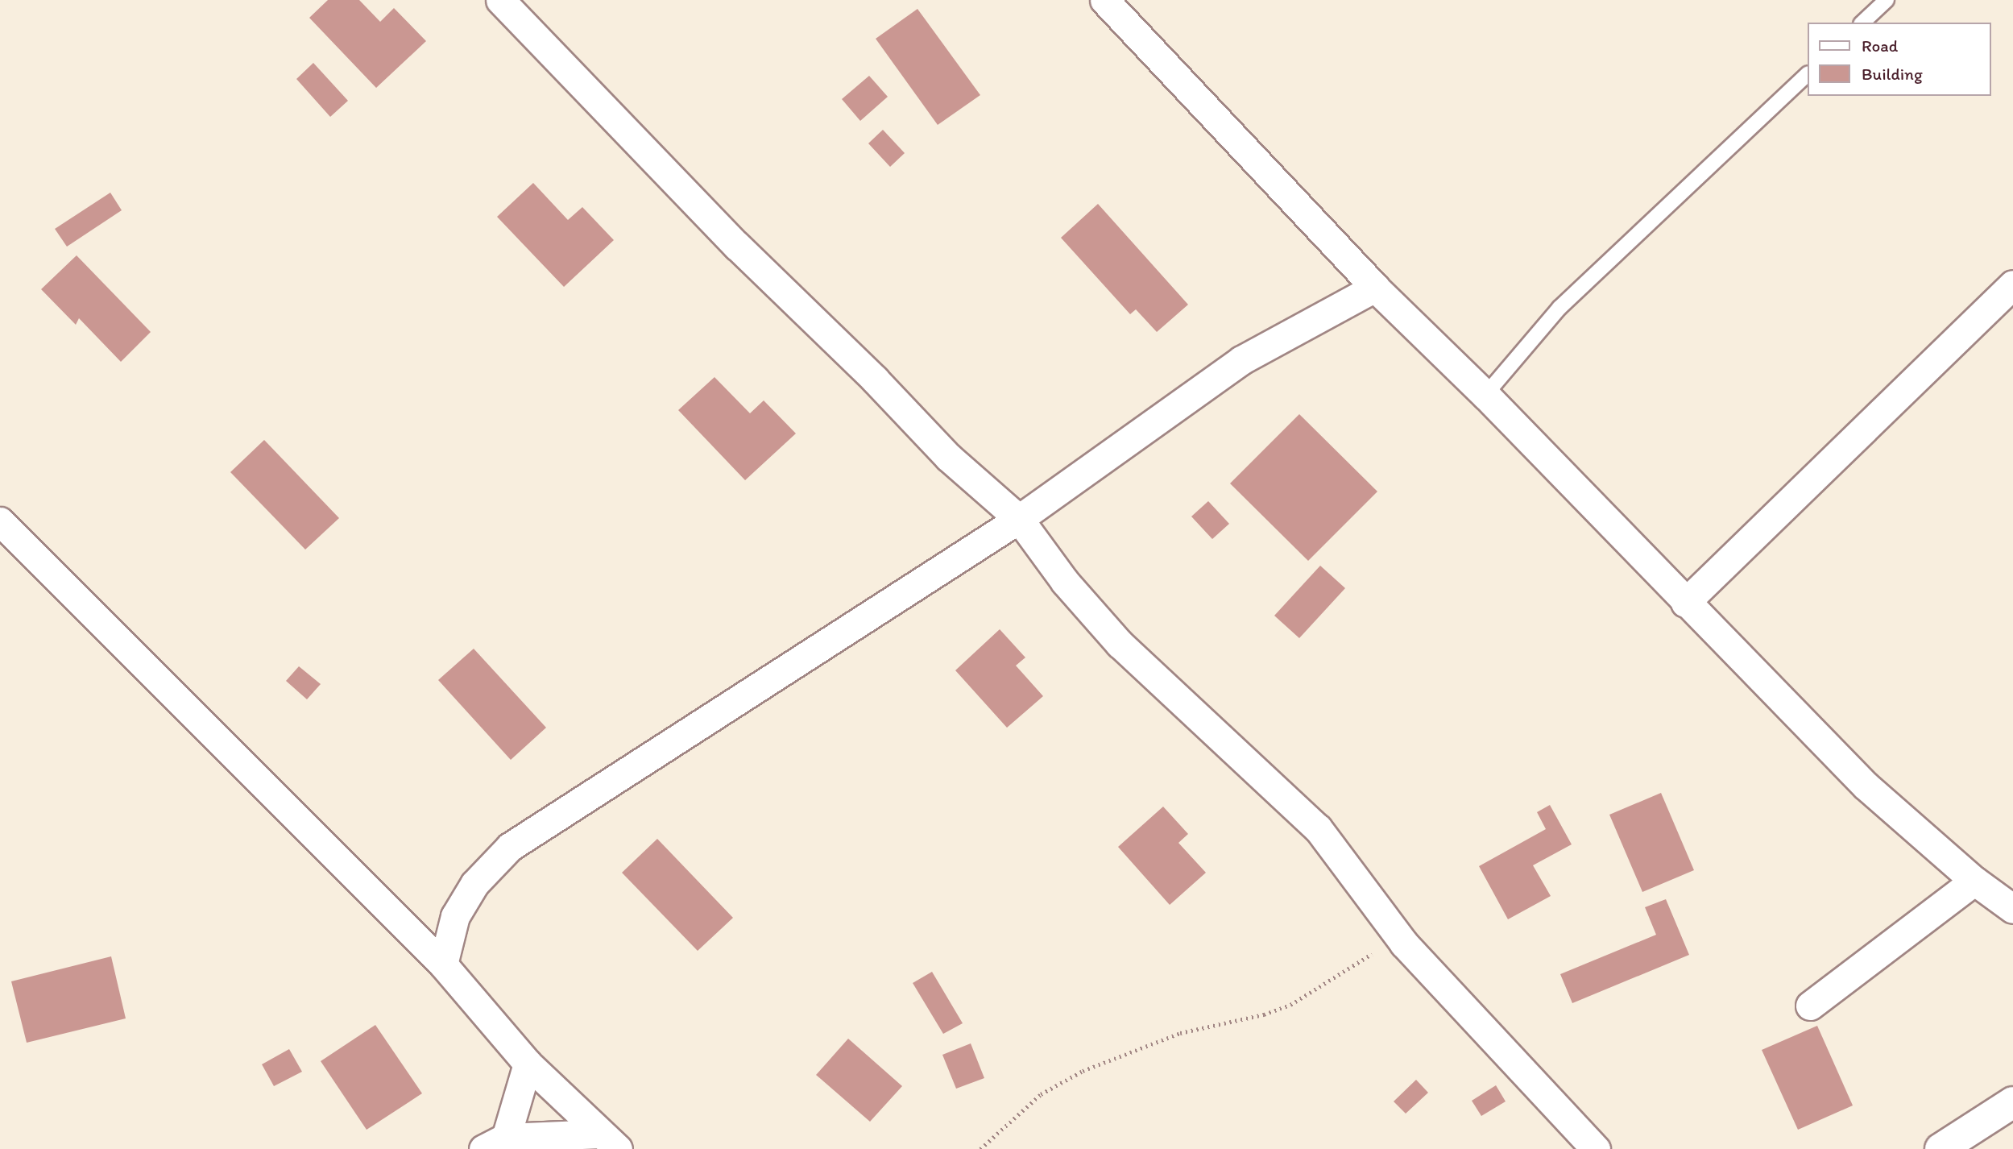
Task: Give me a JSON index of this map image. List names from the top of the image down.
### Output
{
  "legend": ["Road", "Building"]
}
